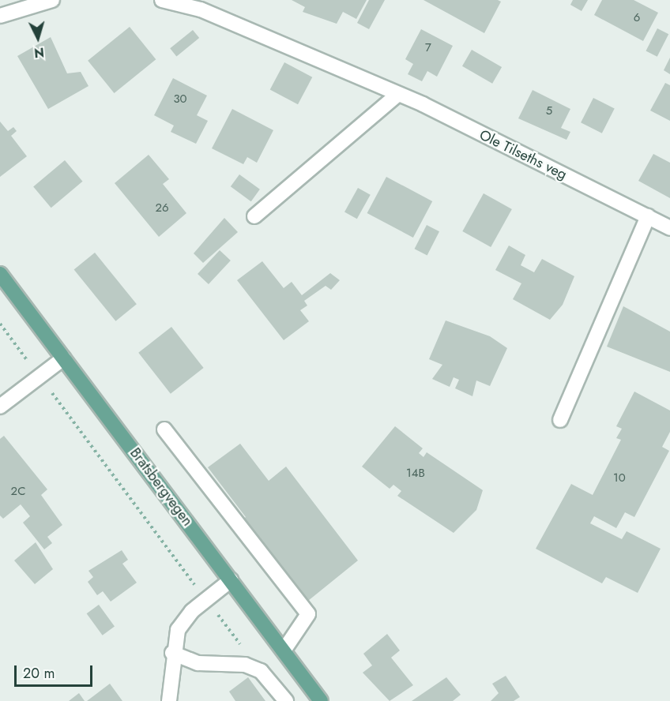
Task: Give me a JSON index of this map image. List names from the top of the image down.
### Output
{
  "streets": {
    "main road": ["Bratsbergvegen"],
    "street": ["Ole Tilseths veg"]
  },
  "house_numbers": [
    "6",
    "7",
    "30",
    "5",
    "26",
    "14B",
    "10",
    "2C"
  ],
  "scale_bar": "20 m",
  "north": "bottom"
}
